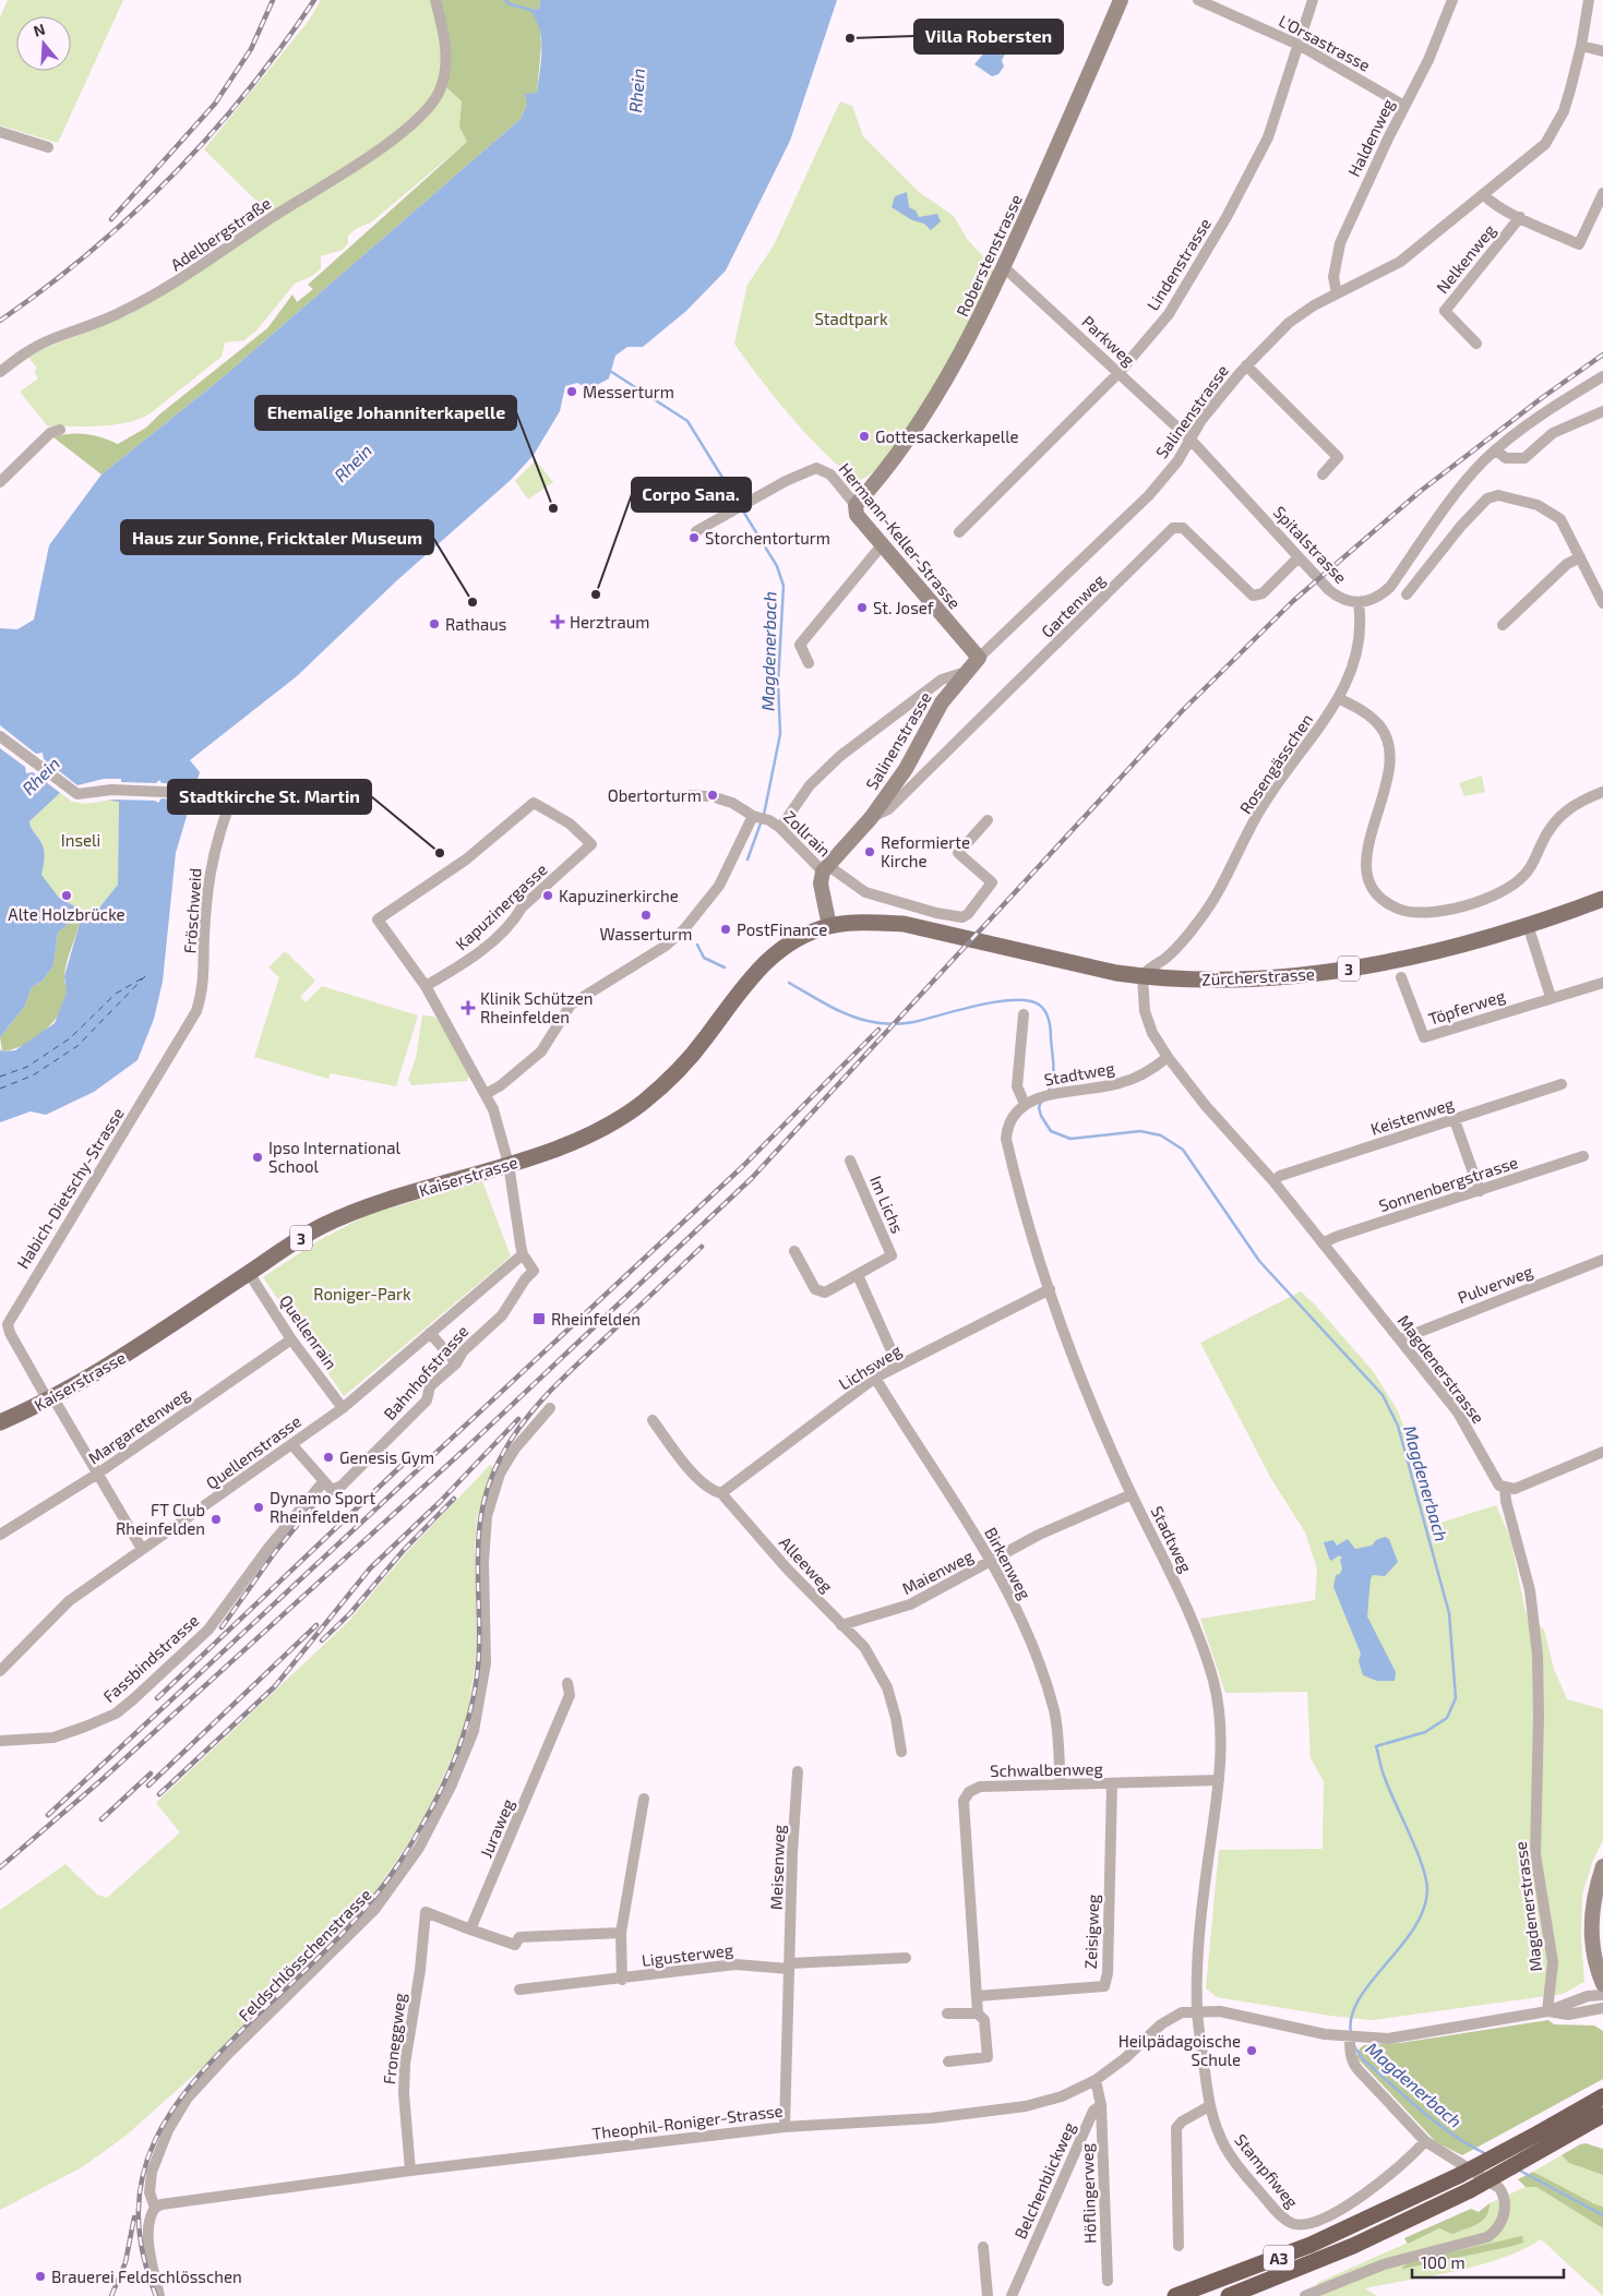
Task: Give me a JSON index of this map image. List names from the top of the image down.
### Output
{
  "streets": {
    "highway": ["A3"],
    "main road": ["3", "Zürcherstrasse", "Kaiserstrasse"],
    "street": [
      "L'Orsastrasse",
      "Haldenweg",
      "Adelbergstraße",
      "Roberstenstrasse",
      "Nelkenweg",
      "Lindenstrasse",
      "Parkweg",
      "Salinenstrasse",
      "Hermann-Keller-Strasse",
      "Spitalstrasse",
      "Gartenweg",
      "Rosengässchen",
      "Zollrain",
      "Kapuzinergasse",
      "Fröschweid",
      "Töpferweg",
      "Stadtweg",
      "Keistenweg",
      "Sonnenbergstrasse",
      "Habich-Dietschy-Strasse",
      "Im Lichs",
      "Pulverweg",
      "Quellenrain",
      "Lichsweg",
      "Magdenerstrasse",
      "Bahnhofstrasse",
      "Margaretenweg",
      "Quellenstrasse",
      "Birkenweg",
      "Alleeweg",
      "Maienweg",
      "Fassbindstrasse",
      "Schwalbenweg",
      "Juraweg",
      "Meisenweg",
      "Zeisigweg",
      "Feldschlösschenstrasse",
      "Ligusterweg",
      "Froneggweg",
      "Theophil-Roniger-Strasse",
      "Stampfiweg",
      "Belchenblickweg",
      "Höflingerweg"
    ]
  },
  "crossings": [
    ["L'Orsastrasse", "Haldenweg"],
    ["L'Orsastrasse", "Lindenstrasse"],
    ["Haldenweg", "Salinenstrasse"],
    ["Roberstenstrasse", "Parkweg"],
    ["Roberstenstrasse", "Hermann-Keller-Strasse"],
    ["Lindenstrasse", "Parkweg"],
    ["Parkweg", "Salinenstrasse"],
    ["Parkweg", "Spitalstrasse"],
    ["Salinenstrasse", "Hermann-Keller-Strasse"],
    ["Salinenstrasse", "Spitalstrasse"],
    ["Salinenstrasse", "Gartenweg"],
    ["Salinenstrasse", "Zollrain"],
    ["Spitalstrasse", "Gartenweg"],
    ["Spitalstrasse", "Rosengässchen"],
    ["Rosengässchen", "Zürcherstrasse"],
    ["Rosengässchen", "Magdenerstrasse"],
    ["Zollrain", "Kaiserstrasse"],
    ["Kapuzinergasse", "Bahnhofstrasse"],
    ["Fröschweid", "Habich-Dietschy-Strasse"],
    ["Zürcherstrasse", "Kaiserstrasse"],
    ["Zürcherstrasse", "Magdenerstrasse"],
    ["Stadtweg", "Lichsweg"],
    ["Stadtweg", "Magdenerstrasse"],
    ["Stadtweg", "Maienweg"],
    ["Stadtweg", "Schwalbenweg"],
    ["Stadtweg", "Theophil-Roniger-Strasse"],
    ["Stadtweg", "Stampfiweg"],
    ["Keistenweg", "Magdenerstrasse"],
    ["Kaiserstrasse", "Habich-Dietschy-Strasse"],
    ["Kaiserstrasse", "Quellenrain"],
    ["Kaiserstrasse", "Bahnhofstrasse"],
    ["Sonnenbergstrasse", "Magdenerstrasse"],
    ["Habich-Dietschy-Strasse", "Margaretenweg"],
    ["Habich-Dietschy-Strasse", "Quellenstrasse"],
    ["Pulverweg", "Magdenerstrasse"],
    ["Quellenrain", "Margaretenweg"],
    ["Quellenrain", "Quellenstrasse"],
    ["Lichsweg", "Birkenweg"],
    ["Lichsweg", "Alleeweg"],
    ["Magdenerstrasse", "Theophil-Roniger-Strasse"],
    ["Bahnhofstrasse", "Quellenstrasse"],
    ["Bahnhofstrasse", "Fassbindstrasse"],
    ["Birkenweg", "Maienweg"],
    ["Birkenweg", "Schwalbenweg"],
    ["Alleeweg", "Maienweg"],
    ["Schwalbenweg", "Zeisigweg"],
    ["Juraweg", "Froneggweg"],
    ["Meisenweg", "Ligusterweg"],
    ["Meisenweg", "Theophil-Roniger-Strasse"],
    ["Feldschlösschenstrasse", "Theophil-Roniger-Strasse"],
    ["Froneggweg", "Theophil-Roniger-Strasse"],
    ["Theophil-Roniger-Strasse", "Stampfiweg"],
    ["Belchenblickweg", "Höflingerweg"]
  ],
  "water": ["Rhein", "Magdenerbach"],
  "parks": ["Stadtpark", "Inseli", "Roniger-Park"],
  "places": {
    "other": [
      "Villa Robersten",
      "Messerturm",
      "Gottesackerkapelle",
      "Ehemalige Johanniterkapelle",
      "Storchentorturm",
      "Corpo Sana.",
      "Haus zur Sonne, Fricktaler Museum",
      "St. Josef",
      "Rathaus",
      "Obertorturm",
      "Reformierte Kirche",
      "Stadtkirche St. Martin",
      "Alte Holzbrücke",
      "Kapuzinerkirche",
      "Wasserturm",
      "PostFinance",
      "Ipso International School",
      "Genesis Gym",
      "Dynamo Sport Rheinfelden",
      "FT Club Rheinfelden",
      "Heilpädagoische Schule",
      "Brauerei Feldschlösschen"
    ],
    "health": ["Herztraum", "Klinik Schützen Rheinfelden"],
    "transit": ["Rheinfelden"]
  },
  "scale_bar": "100 m",
  "north": "top"
}
